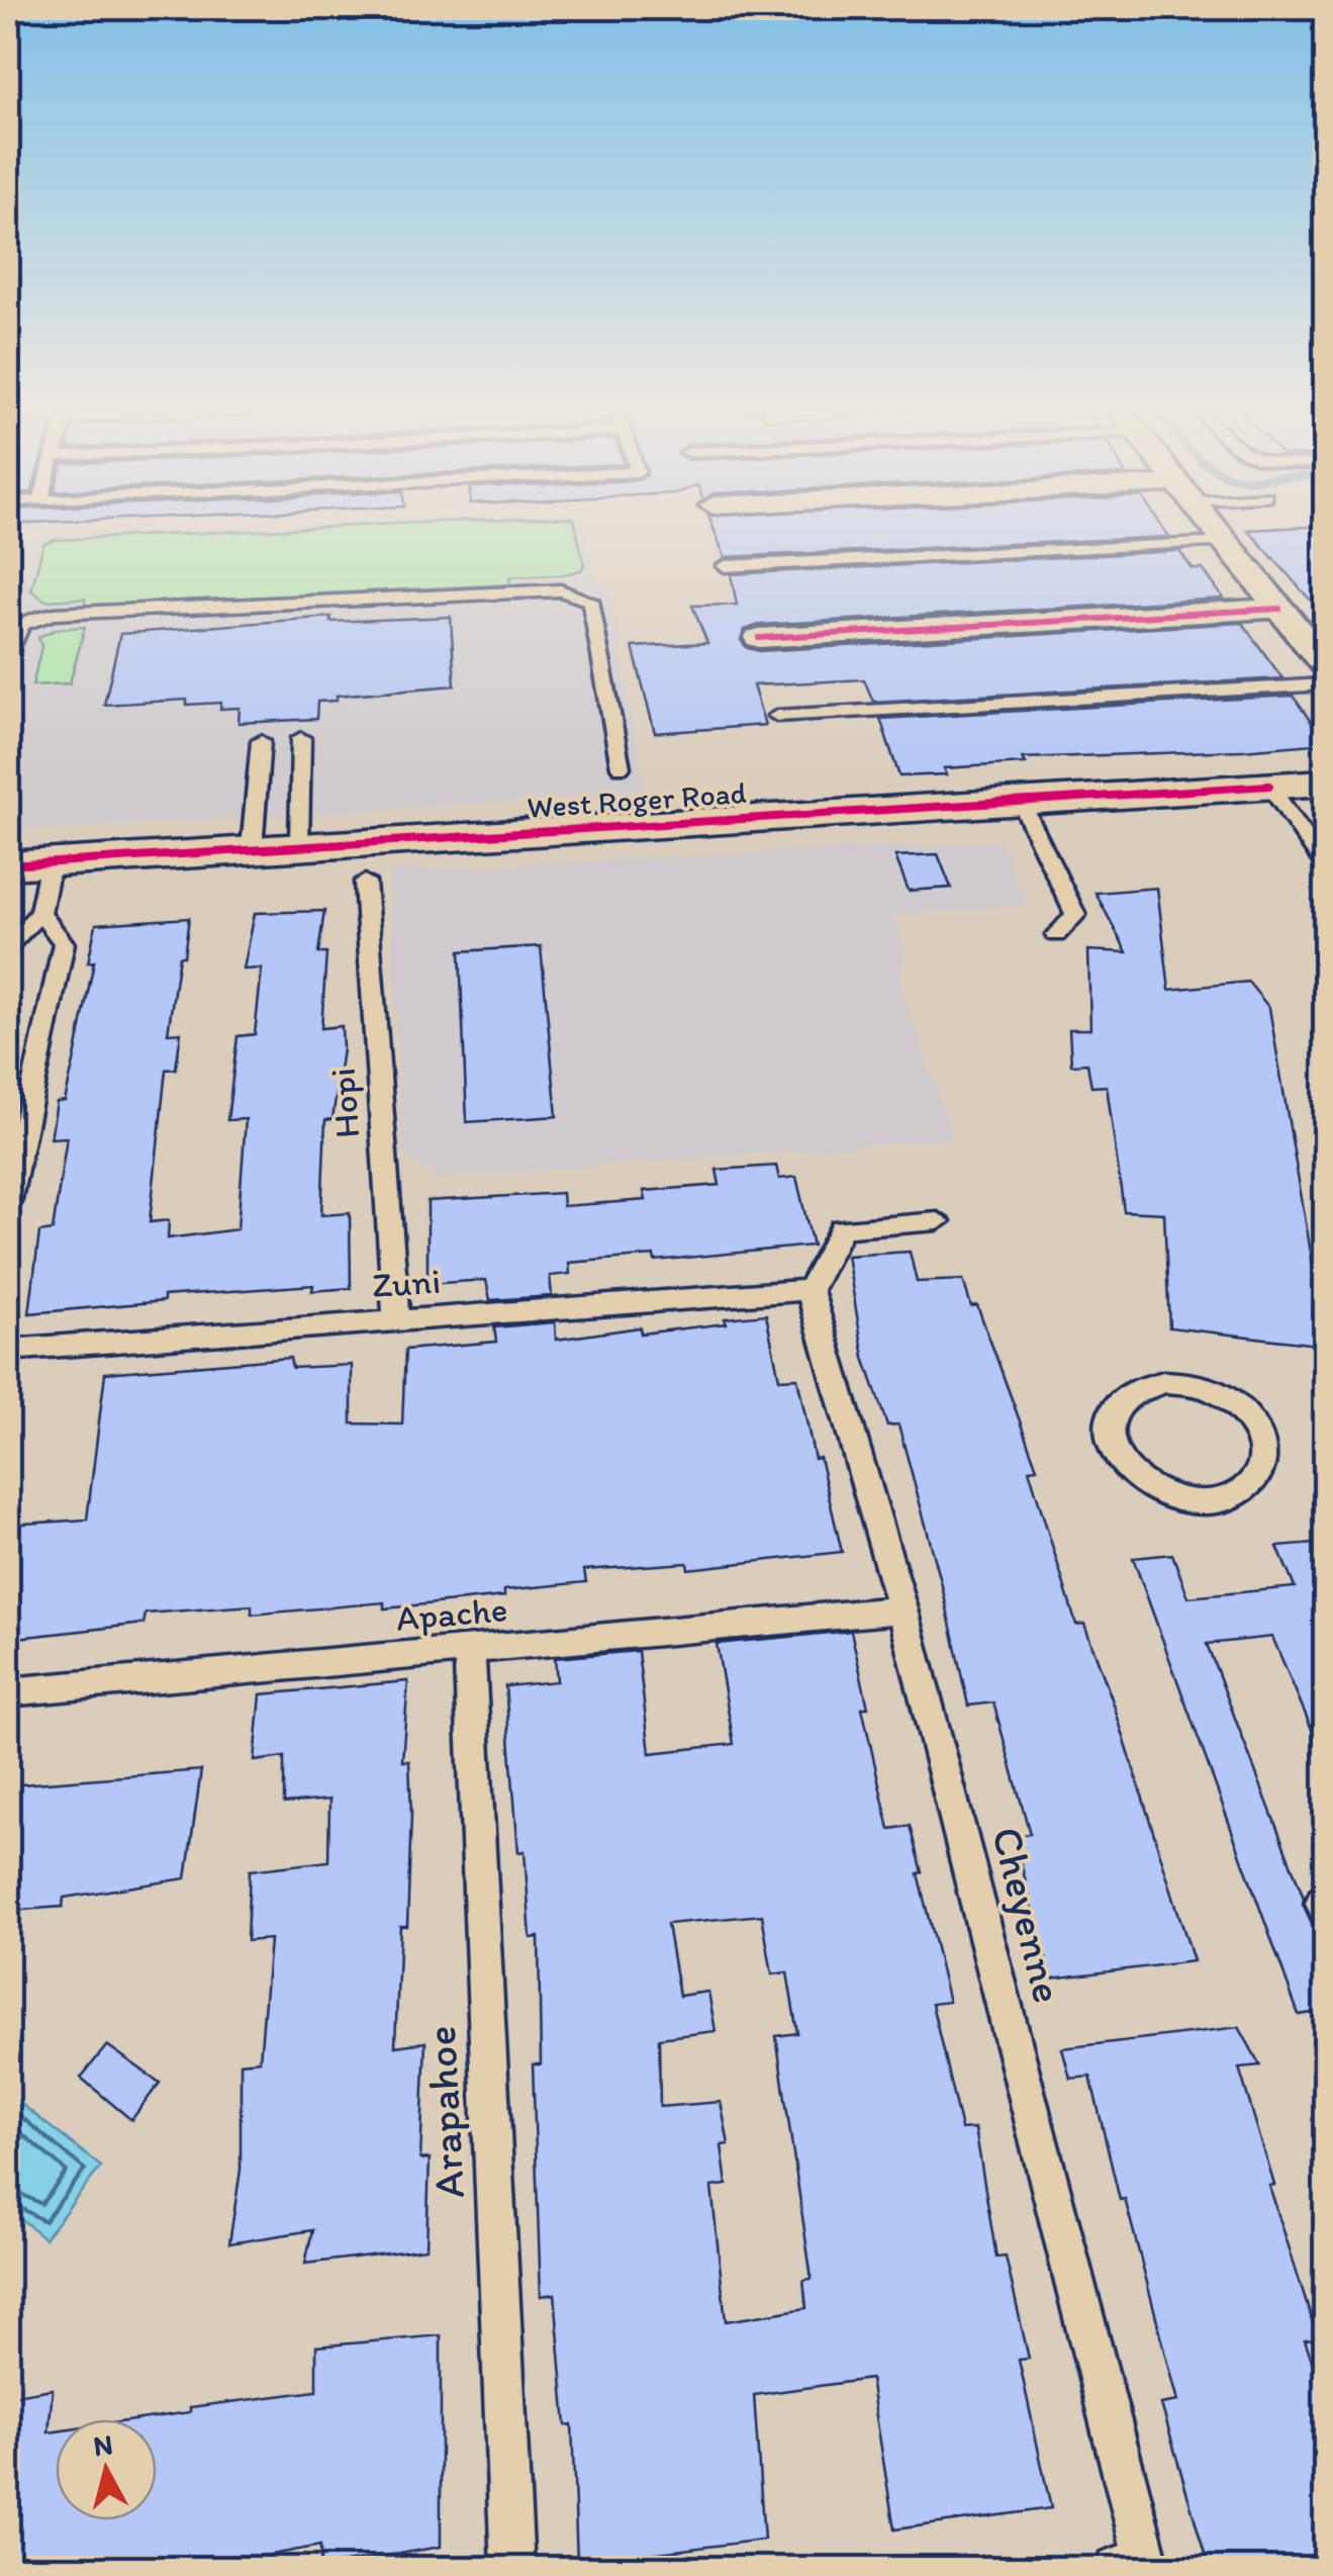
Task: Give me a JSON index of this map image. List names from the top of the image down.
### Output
{
  "streets": {
    "street": ["West Roger Road"],
    "lane": [
      "Hopi",
      "Zuni",
      "Apache",
      "Cheyenne",
      "Arapahoe"
    ]
  },
  "crossings": [
    ["Hopi", "Zuni"],
    ["Zuni", "Cheyenne"],
    ["Apache", "Cheyenne"],
    ["Apache", "Arapahoe"]
  ],
  "north": "top"
}
